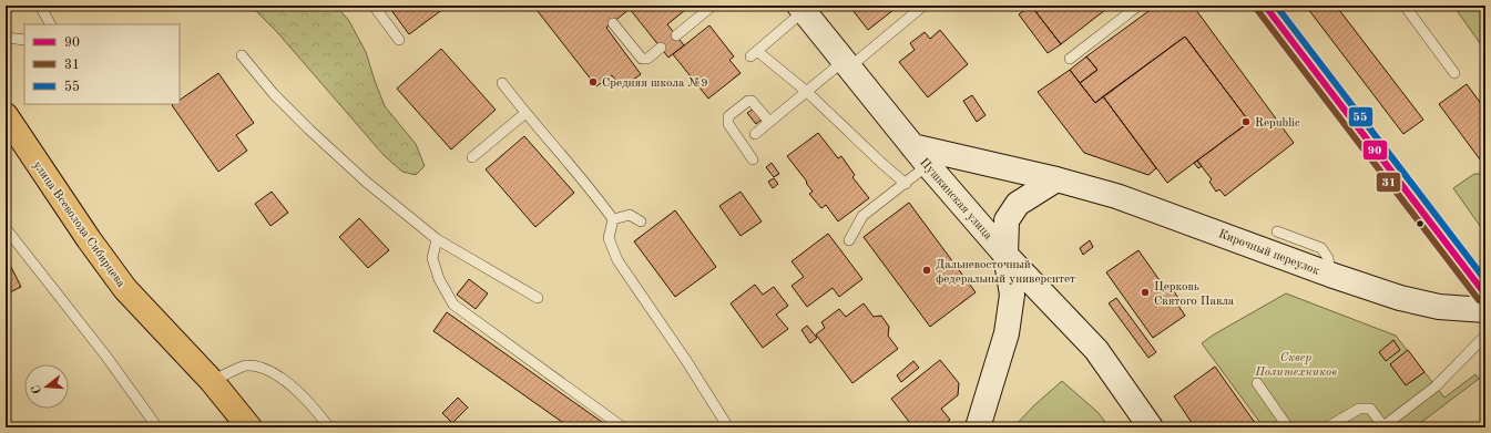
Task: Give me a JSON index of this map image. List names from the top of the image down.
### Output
{
  "streets": {
    "main road": ["улица Всеволода Сибирцева"],
    "street": ["Пушкинская улица", "Кирочный переулок"]
  },
  "crossings": [
    ["Пушкинская улица", "Кирочный переулок"]
  ],
  "parks": ["Сквер Политехников"],
  "places": [
    "Средняя школа №9",
    "Republic",
    "Дальневосточный федеральный университет",
    "Церковь Святого Павла"
  ],
  "lines": ["transit line 90", "transit line 55", "transit line 31"],
  "legend": ["90", "31", "55"],
  "north": "left"
}
